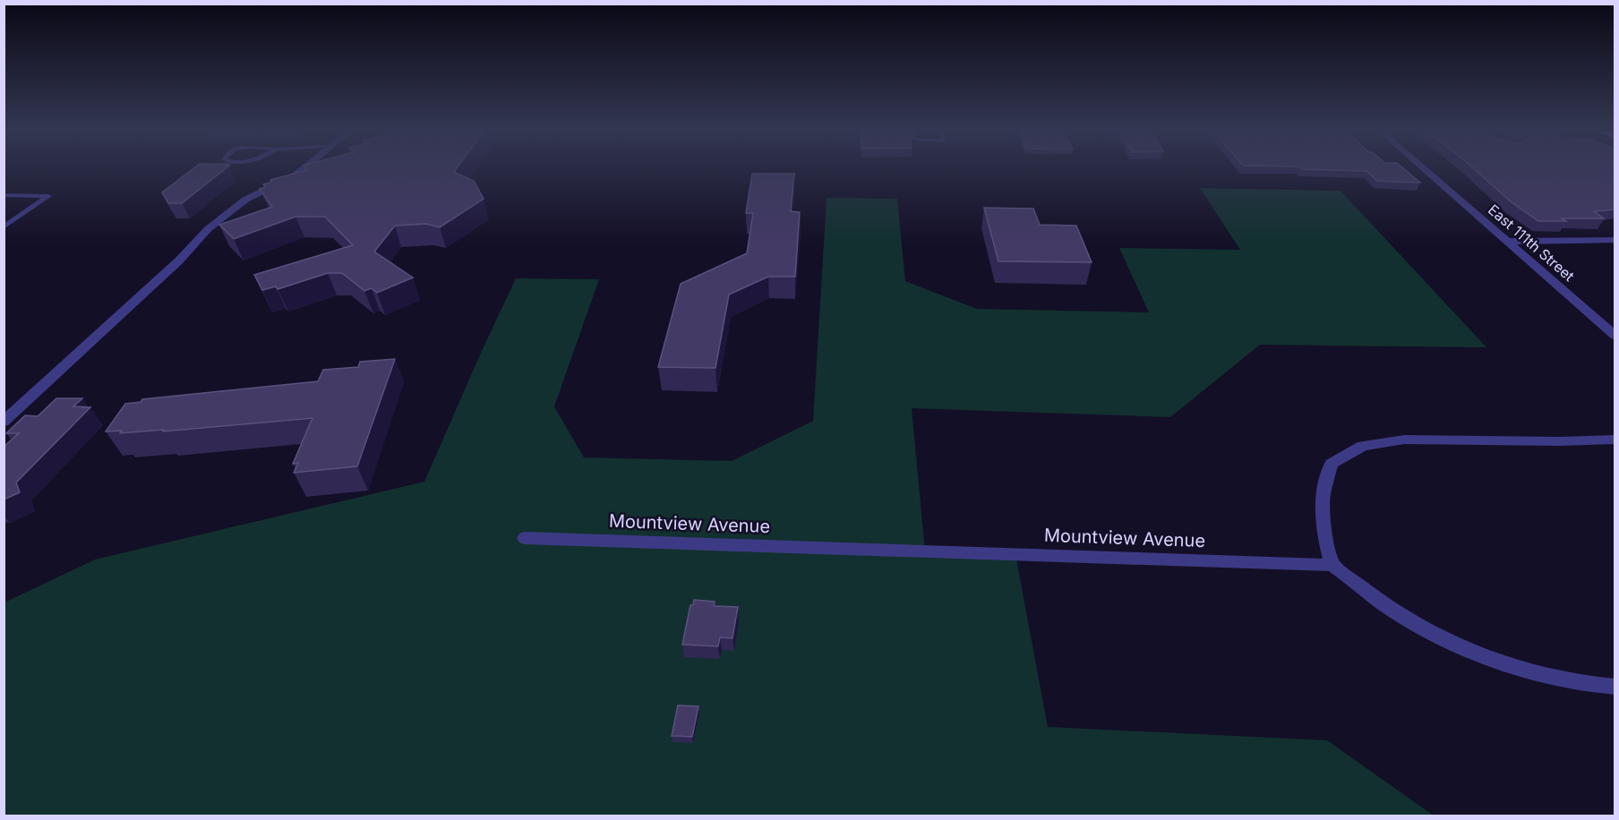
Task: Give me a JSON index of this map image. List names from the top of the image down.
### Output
{
  "streets": {
    "street": ["East 111th Street", "Mountview Avenue"]
  }
}
